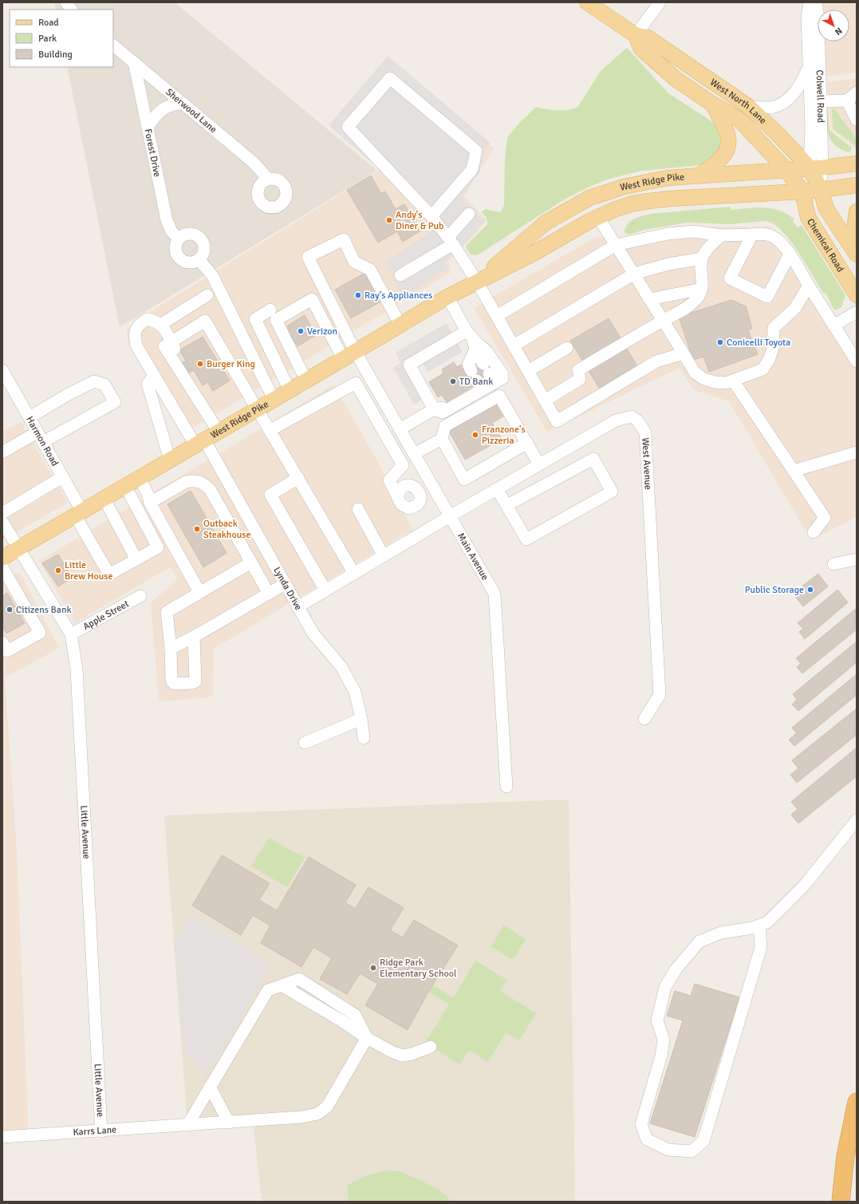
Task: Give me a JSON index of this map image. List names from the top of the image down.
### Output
{
  "streets": {
    "main road": ["West North Lane", "West Ridge Pike", "Chemical Road"],
    "street": [
      "Colwell Road",
      "Sherwood Lane",
      "Forest Drive",
      "Harmon Road",
      "West Avenue",
      "Main Avenue",
      "Lynda Drive",
      "Apple Street",
      "Little Avenue",
      "Karrs Lane"
    ]
  },
  "crossings": [
    ["Colwell Road", "West North Lane"],
    ["Colwell Road", "West Ridge Pike"],
    ["West North Lane", "West Ridge Pike"],
    ["West North Lane", "Chemical Road"],
    ["Sherwood Lane", "Forest Drive"],
    ["West Ridge Pike", "Chemical Road"],
    ["West Ridge Pike", "Harmon Road"],
    ["West Ridge Pike", "Main Avenue"],
    ["West Ridge Pike", "Lynda Drive"],
    ["West Ridge Pike", "Little Avenue"],
    ["West Avenue", "Main Avenue"],
    ["West Avenue", "Lynda Drive"],
    ["Apple Street", "Little Avenue"],
    ["Little Avenue", "Karrs Lane"]
  ],
  "places": [
    "Andy's Diner & Pub",
    "Ray's Appliances",
    "Verizon",
    "Conicelli Toyota",
    "Burger King",
    "TD Bank",
    "Franzone's Pizzeria",
    "Outback Steakhouse",
    "Little Brew House",
    "Public Storage",
    "Citizens Bank",
    "Ridge Park Elementary School"
  ],
  "legend": ["Road", "Park", "Building"],
  "north": "bottom right"
}
